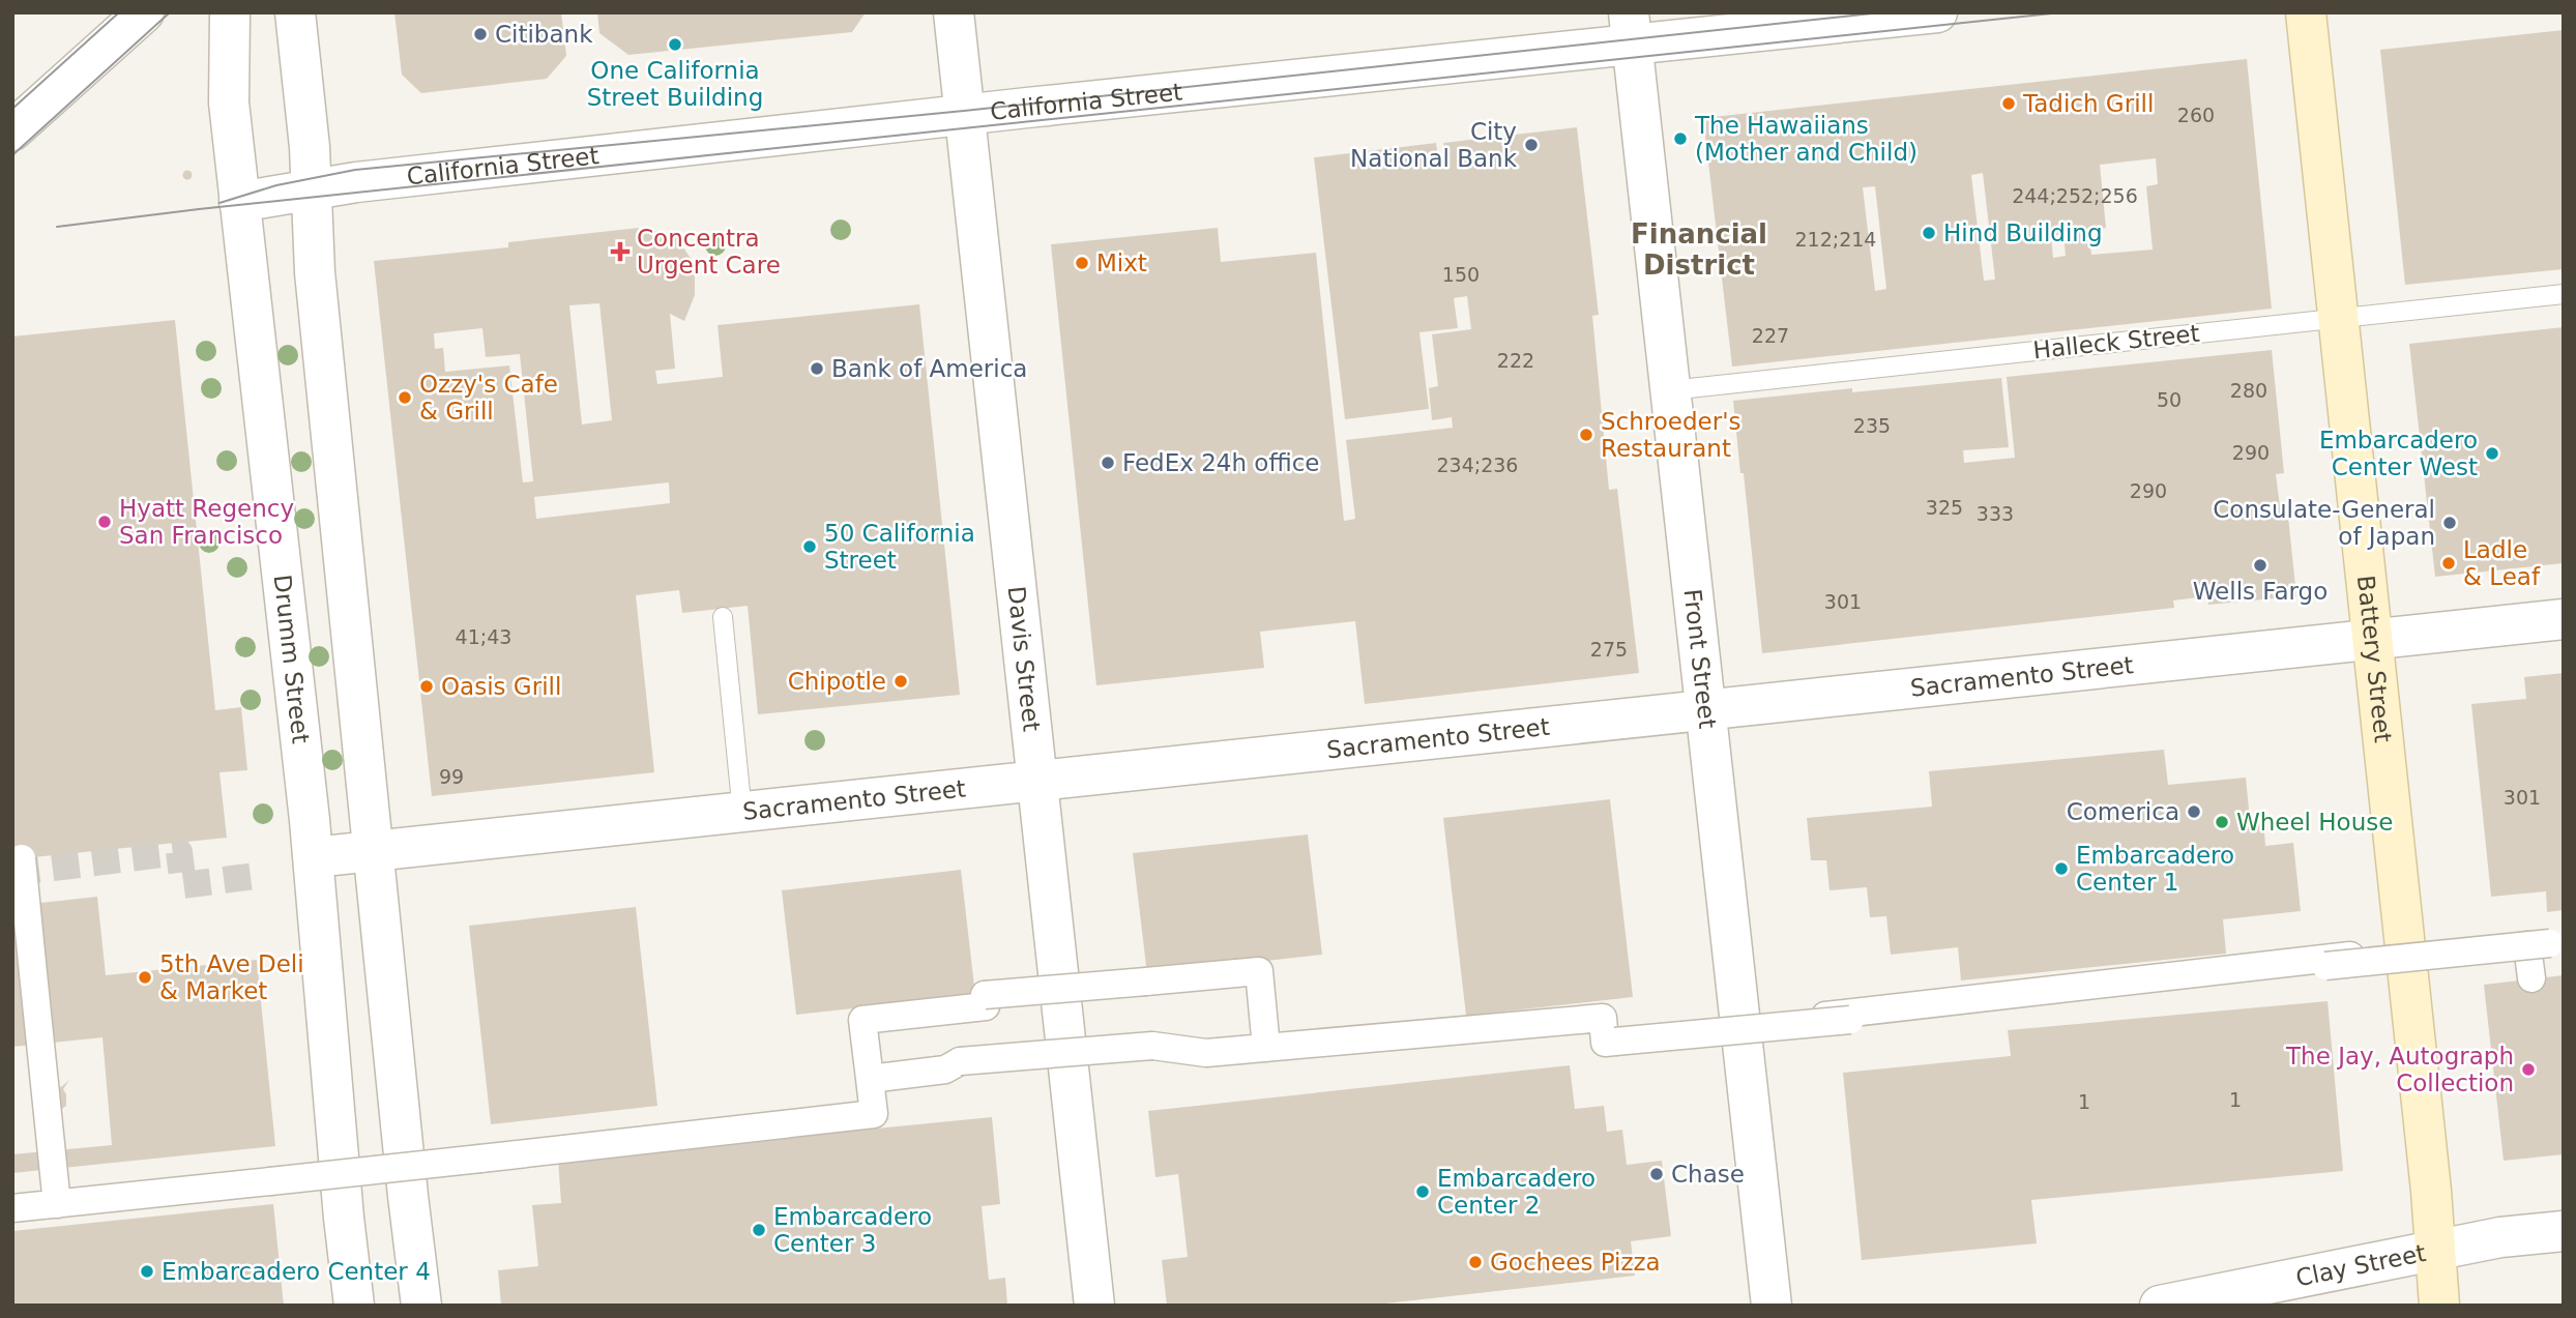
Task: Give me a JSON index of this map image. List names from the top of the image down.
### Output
{
  "streets": {
    "main road": ["Battery Street"],
    "street": [
      "California Street",
      "Drumm Street",
      "Front Street",
      "Davis Street",
      "Sacramento Street",
      "Clay Street"
    ],
    "lane": ["Halleck Street"]
  },
  "crossings": [
    ["California Street", "Drumm Street"],
    ["California Street", "Front Street"],
    ["California Street", "Davis Street"],
    ["Halleck Street", "Front Street"],
    ["Halleck Street", "Battery Street"],
    ["Drumm Street", "Sacramento Street"],
    ["Front Street", "Sacramento Street"],
    ["Battery Street", "Sacramento Street"],
    ["Battery Street", "Clay Street"],
    ["Davis Street", "Sacramento Street"]
  ],
  "districts": ["Financial District"],
  "places": {
    "other": [
      "Citibank",
      "One California Street Building",
      "Tadich Grill",
      "The Hawaiians (Mother and Child)",
      "City National Bank",
      "Hind Building",
      "Mixt",
      "Bank of America",
      "Ozzy's Cafe & Grill",
      "Schroeder's Restaurant",
      "Embarcadero Center West",
      "FedEx 24h office",
      "Hyatt Regency San Francisco",
      "Consulate-General of Japan",
      "50 California Street",
      "Ladle & Leaf",
      "Wells Fargo",
      "Chipotle",
      "Oasis Grill",
      "Comerica",
      "Wheel House",
      "Embarcadero Center 1",
      "5th Ave Deli & Market",
      "The Jay, Autograph Collection",
      "Chase",
      "Embarcadero Center 2",
      "Embarcadero Center 3",
      "Gochees Pizza",
      "Embarcadero Center 4"
    ],
    "health": ["Concentra Urgent Care"]
  },
  "house_numbers": [
    "260",
    "244;252;256",
    "212;214",
    "150",
    "227",
    "222",
    "280",
    "50",
    "235",
    "290",
    "234;236",
    "290",
    "325",
    "333",
    "301",
    "41;43",
    "275",
    "99",
    "301",
    "1",
    "1"
  ]
}
